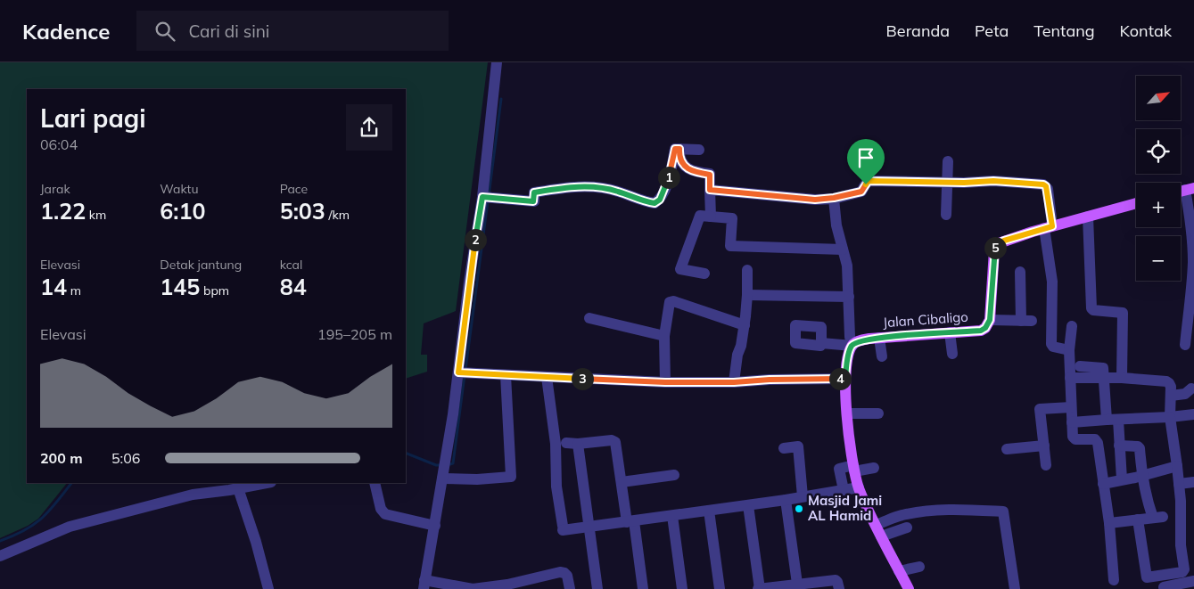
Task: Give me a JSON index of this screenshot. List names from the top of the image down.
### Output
{
  "streets": {
    "main road": ["Jalan Cibaligo"]
  },
  "places": ["Masjid Jami AL Hamid"],
  "north": "top right",
  "page": {
    "header": "Kadence",
    "search": "Cari di sini",
    "nav": [
      "Beranda",
      "Peta",
      "Tentang",
      "Kontak"
    ],
    "map_buttons": ["+", "−"],
    "heading": ["Lari pagi", "06:04"],
    "stats": [
      ["Jarak", "1.22 km"],
      ["Waktu", "6:10"],
      ["Pace", "5:03 /km"],
      ["Elevasi", "14 m"],
      ["Detak jantung", "145 bpm"],
      ["kcal", "84"]
    ],
    "pins": [
      "1",
      "2",
      "5",
      "3",
      "4"
    ],
    "chart": ["Elevasi", "195–205 m"],
    "list": [
      {
        "name": "200 m",
        "note": "5:06"
      }
    ]
  }
}
